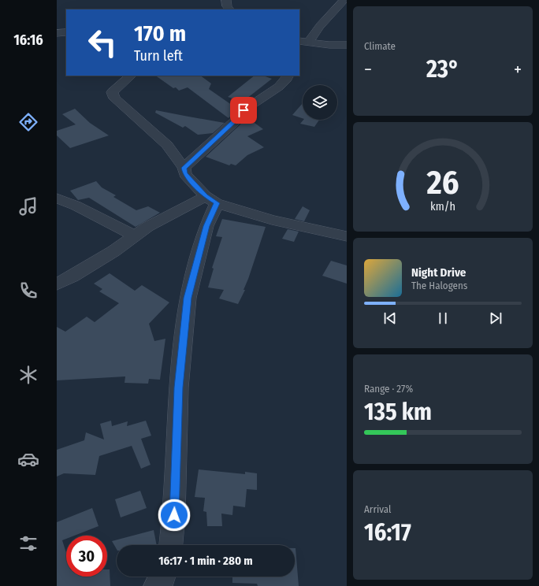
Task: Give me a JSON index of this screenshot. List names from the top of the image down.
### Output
{
  "page": {
    "tabs": "16:16",
    "tile": [
      "Climate",
      ["Range · 27%", "135 km"],
      ["Arrival", "16:17"]
    ],
    "turn": ["170 m", "Turn left"],
    "heat": ["−", "23°", "+"],
    "song": ["Night Drive", "The Halogens"],
    "limit": "30",
    "trip": "16:17 · 1 min · 280 m",
    "gauge": ["26", "km/h"]
  }
}
